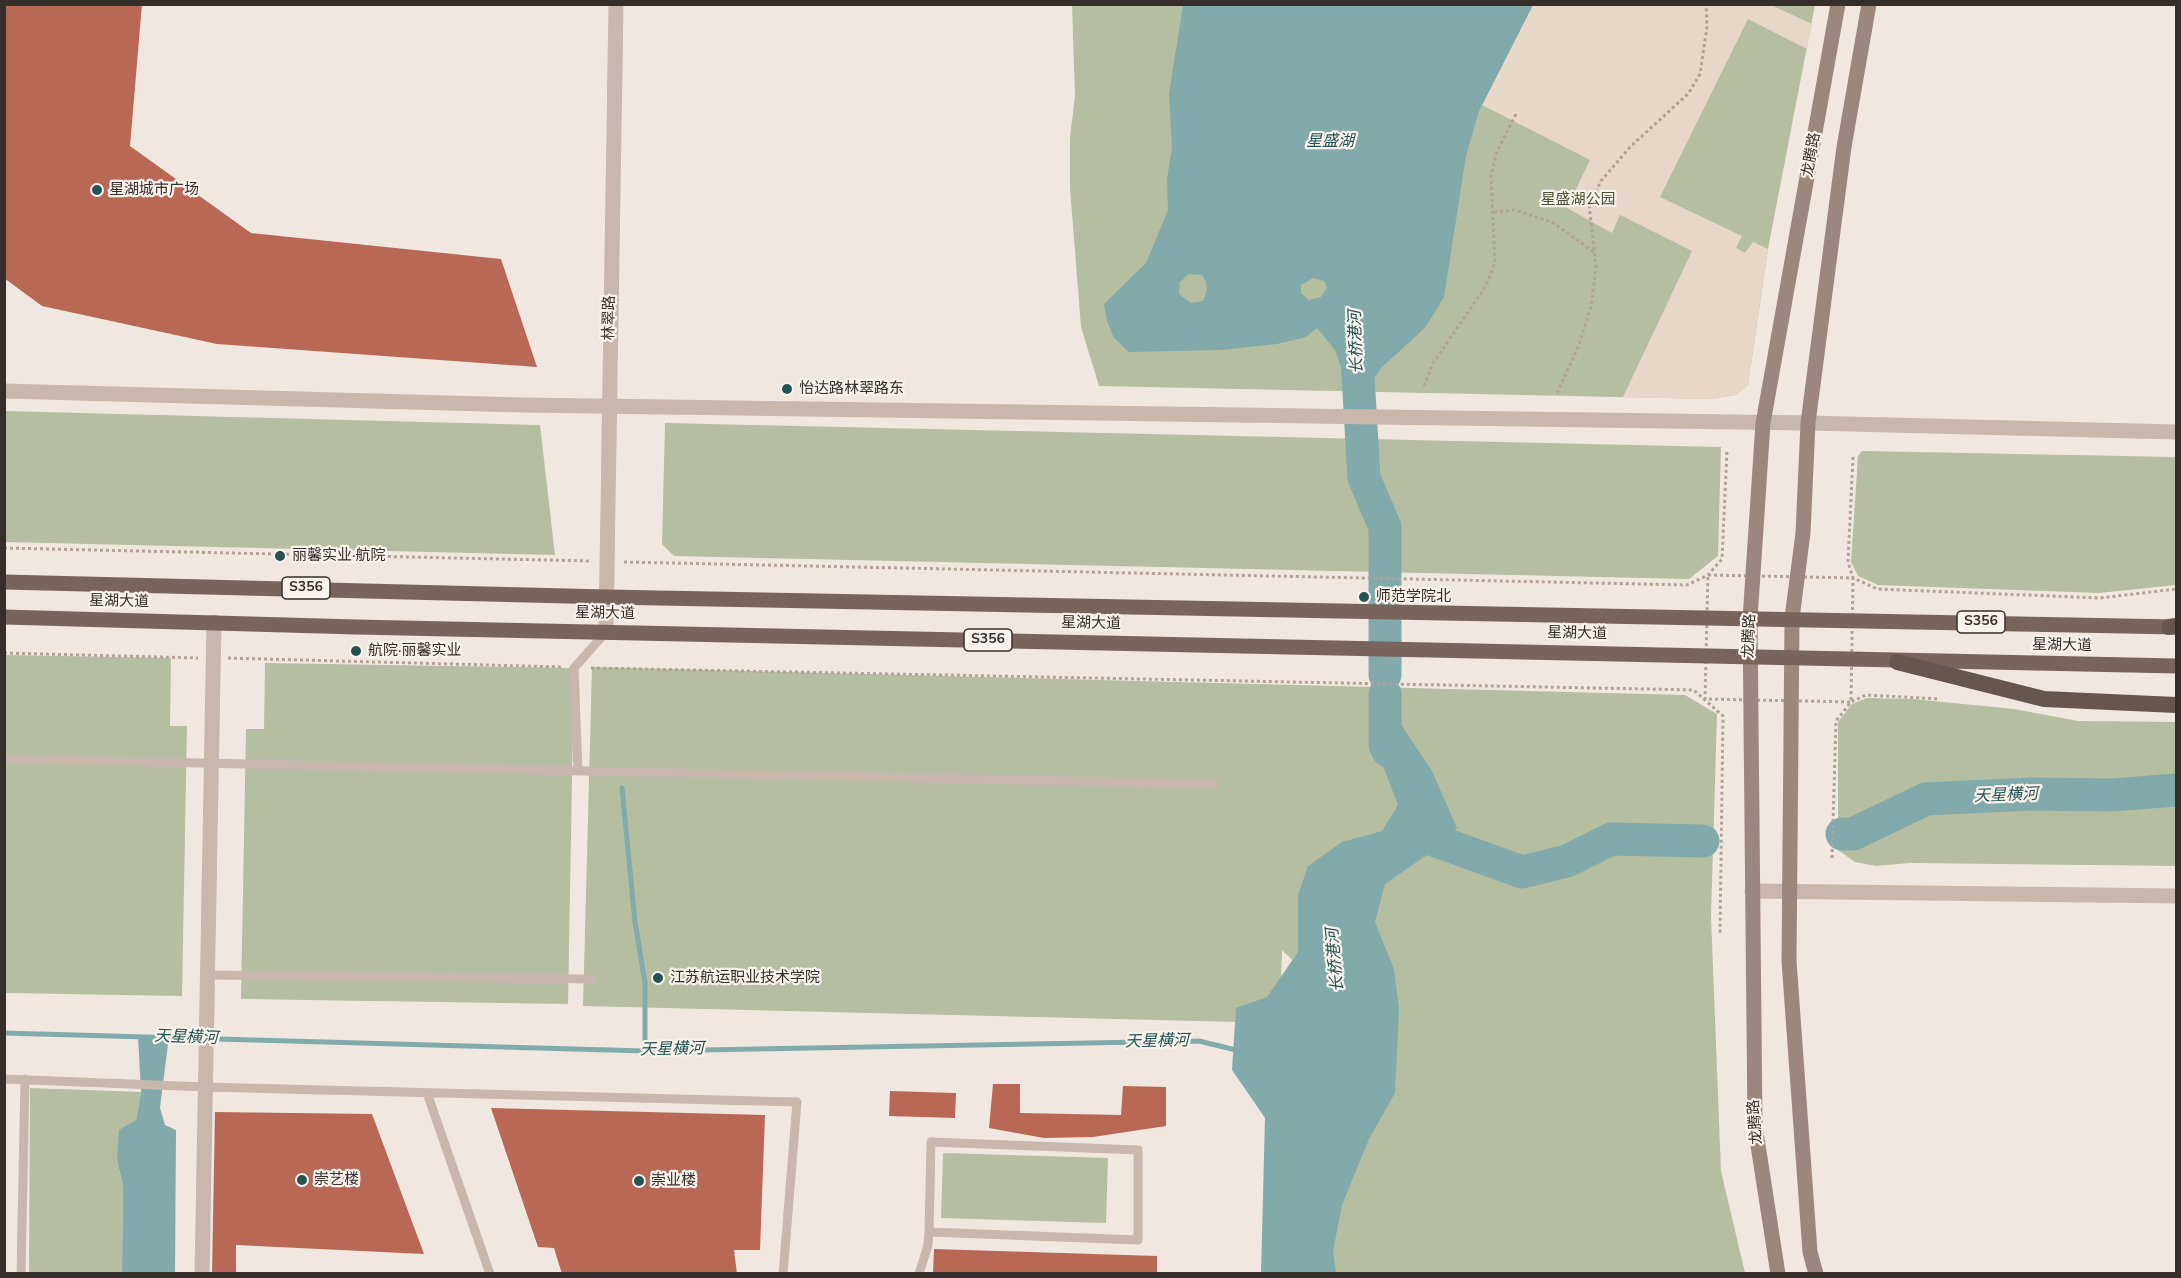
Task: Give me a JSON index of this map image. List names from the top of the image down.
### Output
{
  "streets": {
    "main road": ["龙腾路", "S356", "星湖大道"],
    "street": ["林翠路"]
  },
  "crossings": [
    ["龙腾路", "星湖大道"],
    ["林翠路", "星湖大道"]
  ],
  "water": ["星盛湖", "长桥港河", "天星横河"],
  "parks": ["星盛湖公园"],
  "places": [
    "星湖城市广场",
    "怡达路林翠路东",
    "丽馨实业·航院",
    "师范学院北",
    "航院·丽馨实业",
    "江苏航运职业技术学院",
    "崇艺楼",
    "崇业楼"
  ]
}
